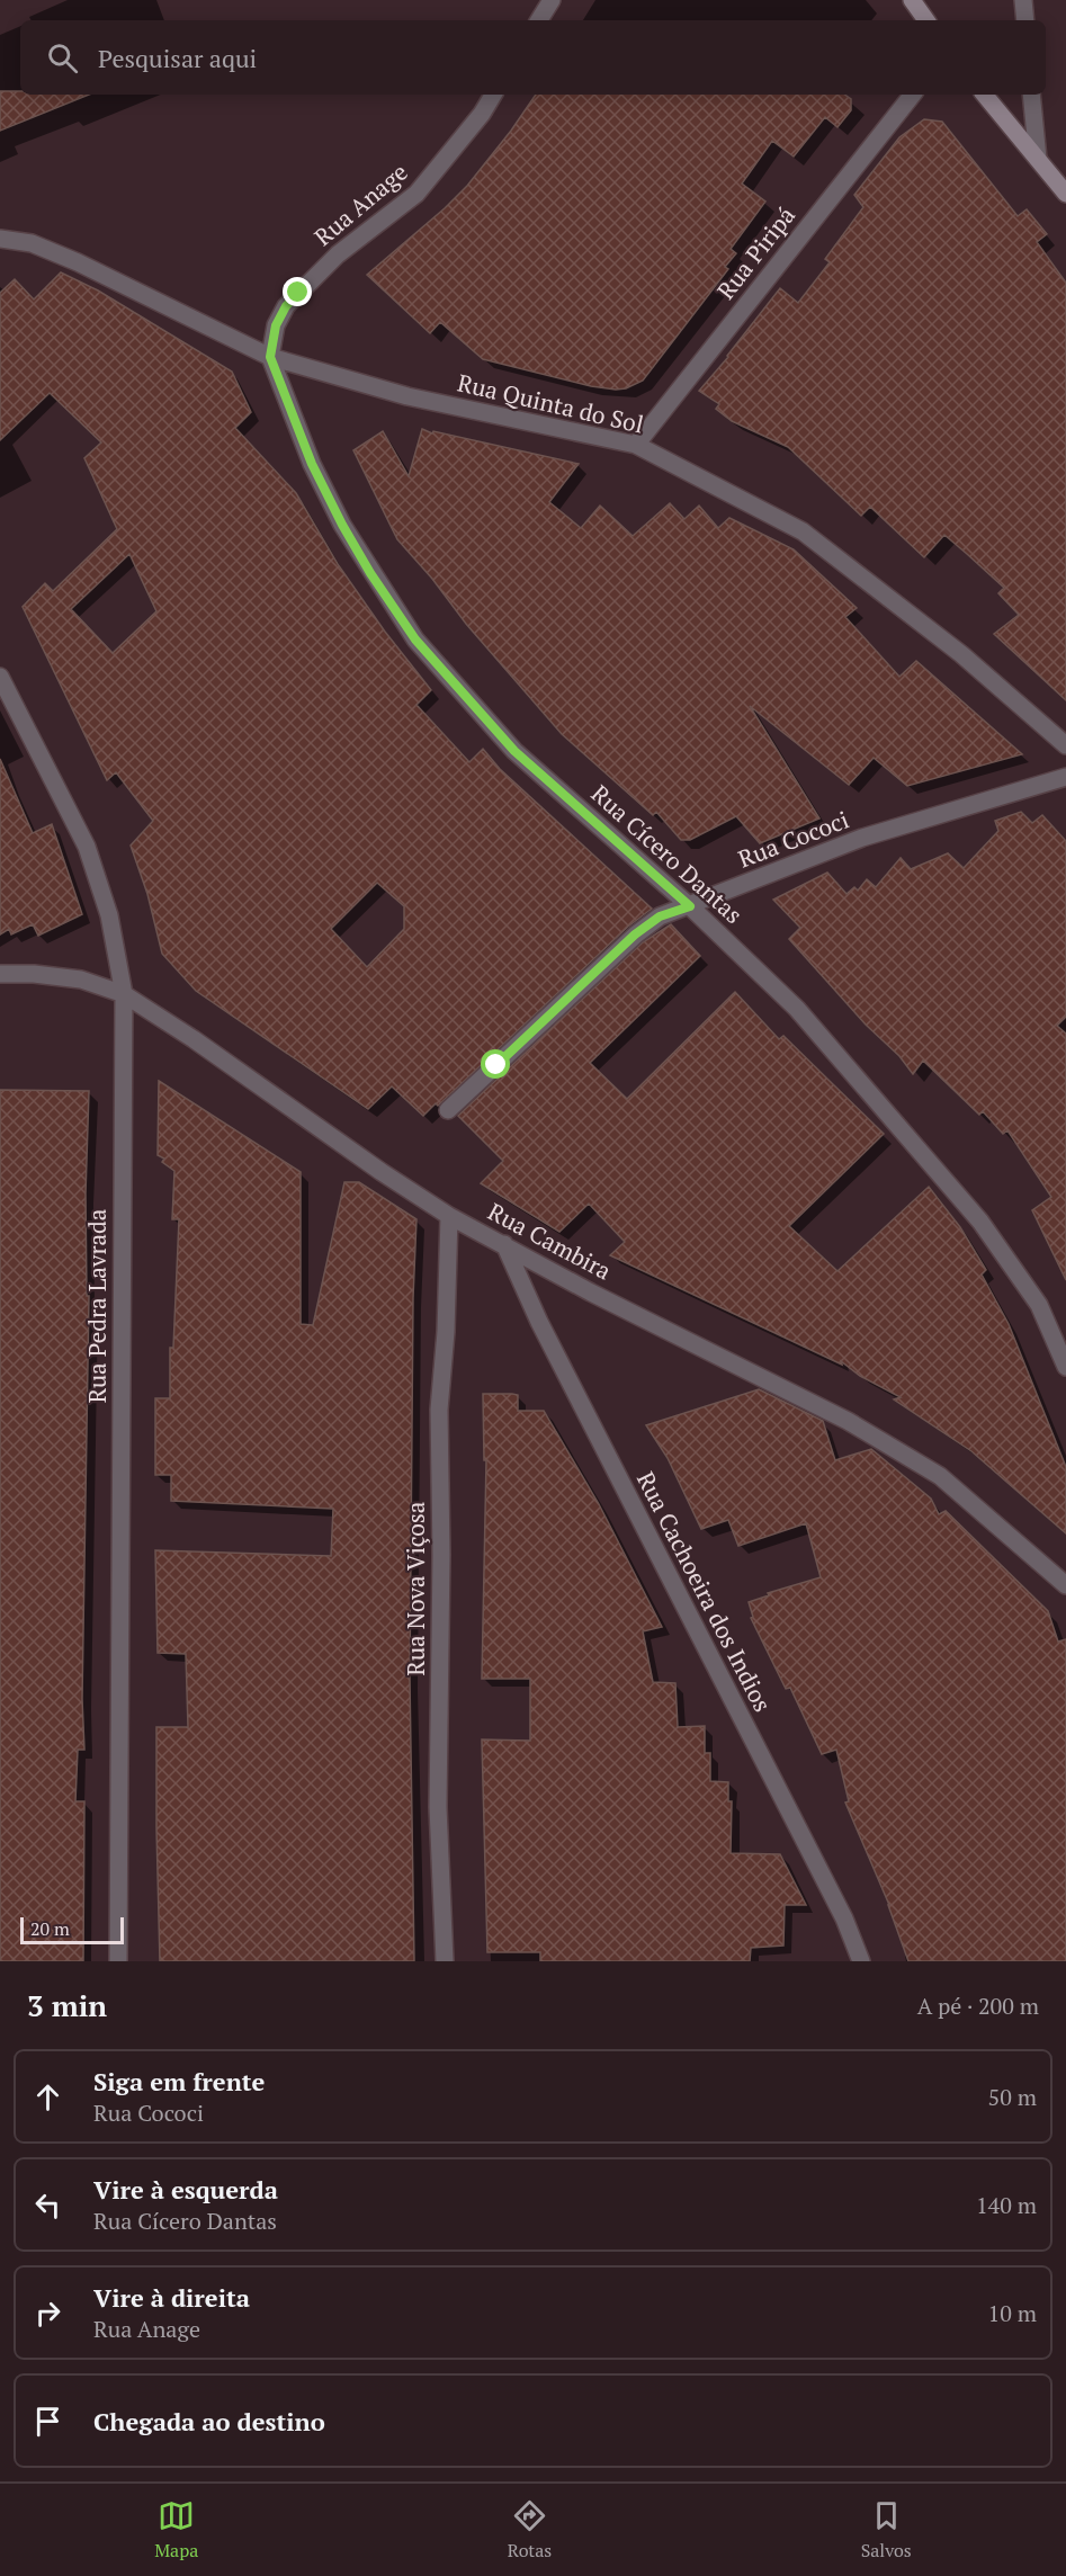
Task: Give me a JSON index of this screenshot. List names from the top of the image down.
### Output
{
  "streets": {
    "street": [
      "Rua Anage",
      "Rua Piripá",
      "Rua Quinta do Sol",
      "Rua Cococi",
      "Rua Cícero Dantas",
      "Rua Cambira",
      "Rua Pedra Lavrada",
      "Rua Nova Viçosa",
      "Rua Cachoeira dos Indios"
    ]
  },
  "crossings": [
    ["Rua Anage", "Rua Quinta do Sol"],
    ["Rua Anage", "Rua Cícero Dantas"],
    ["Rua Piripá", "Rua Quinta do Sol"],
    ["Rua Quinta do Sol", "Rua Cícero Dantas"],
    ["Rua Cococi", "Rua Cícero Dantas"],
    ["Rua Cambira", "Rua Pedra Lavrada"],
    ["Rua Cambira", "Rua Nova Viçosa"],
    ["Rua Cambira", "Rua Cachoeira dos Indios"]
  ],
  "scale_bar": "20 m",
  "page": {
    "search": "Pesquisar aqui",
    "scale": "20 m",
    "heading": ["3 min", "A pé · 200 m"],
    "list": [
      ["Siga em frente", "Rua Cococi", "50 m"],
      ["Vire à esquerda", "Rua Cícero Dantas", "140 m"],
      ["Vire à direita", "Rua Anage", "10 m"],
      "Chegada ao destino"
    ],
    "nav": ["Mapa", "Rotas", "Salvos"]
  }
}
